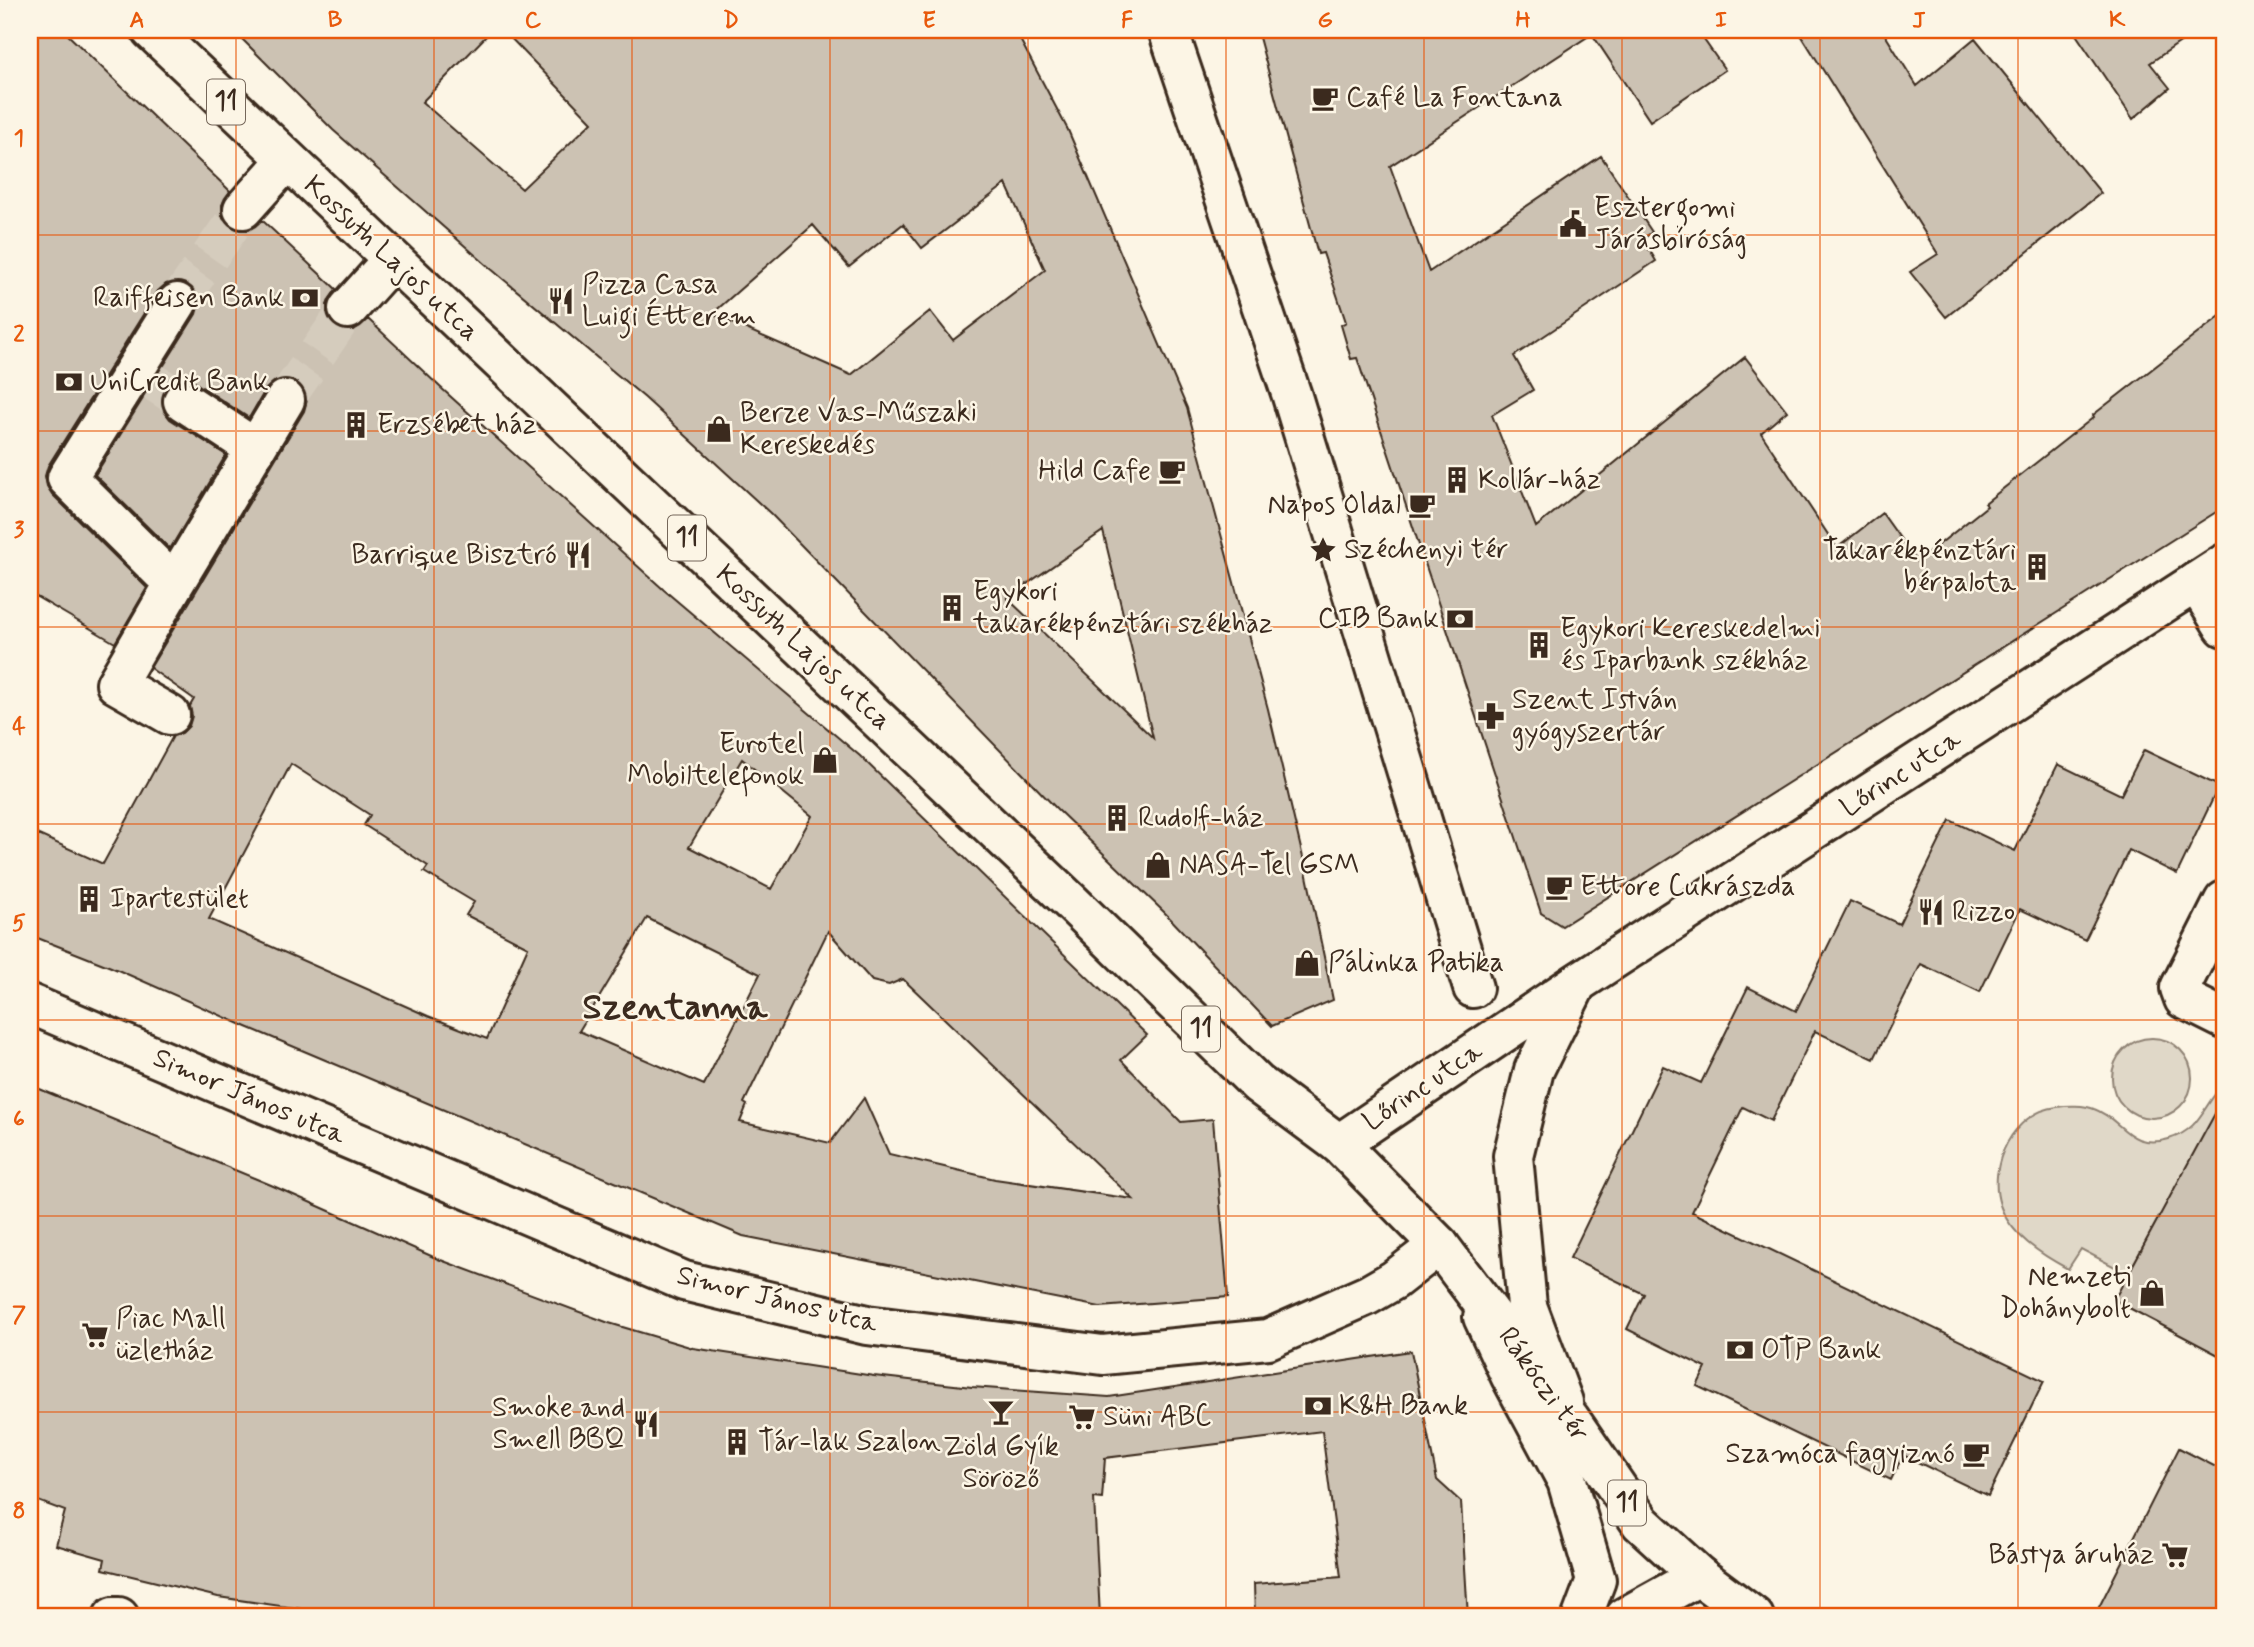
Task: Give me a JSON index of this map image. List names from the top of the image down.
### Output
{
  "streets": {
    "street": [
      "11",
      "Kossuth Lajos utca",
      "Lőrinc utca",
      "Simor János utca",
      "Rákóczi tér"
    ]
  },
  "crossings": [
    ["Kossuth Lajos utca", "Lőrinc utca"],
    ["Kossuth Lajos utca", "Rákóczi tér"],
    ["Lőrinc utca", "Rákóczi tér"],
    ["Simor János utca", "Rákóczi tér"]
  ],
  "districts": ["Szentanna"],
  "places": {
    "cafe": [
      "Café La Fontana",
      "Hild Cafe",
      "Napos Oldal",
      "Ettore Cukrászda",
      "Szamóca fagyiznó"
    ],
    "public building": ["Esztergomi Járásbíróság"],
    "bank": [
      "Raiffeisen Bank",
      "UniCredit Bank",
      "CIB Bank",
      "OTP Bank",
      "K&H Bank"
    ],
    "restaurant": [
      "Pizza Casa Luigi Étterem",
      "Barrique Bisztró",
      "Rizzo",
      "Smoke and Smell BBQ"
    ],
    "building": [
      "Erzsébet ház",
      "Kollár-ház",
      "Takarékpénztári bérpalota",
      "Egykori takarékpénztári székház",
      "Egykori Kereskedelmi és Iparbank székház",
      "Rudolf-ház",
      "Ipartestület",
      "Tár-lak Szalon"
    ],
    "shop": [
      "Berze Vas-Műszaki Kereskedés",
      "Eurotel Mobiltelefonok",
      "NASA-Tel GSM",
      "Pálinka Patika",
      "Nemzeti Dohánybolt"
    ],
    "place": ["Széchenyi tér"],
    "pharmacy": ["Szent István gyógyszertár"],
    "supermarket": ["Piac Mall üzletház", "Süni ABC", "Bástya áruház"],
    "bar": ["Zöld Gyík Söröző"]
  },
  "grid": {
    "columns": [
      "A",
      "B",
      "C",
      "D",
      "E",
      "F",
      "G",
      "H",
      "I",
      "J",
      "K"
    ],
    "rows": [
      "1",
      "2",
      "3",
      "4",
      "5",
      "6",
      "7",
      "8"
    ]
  }
}
